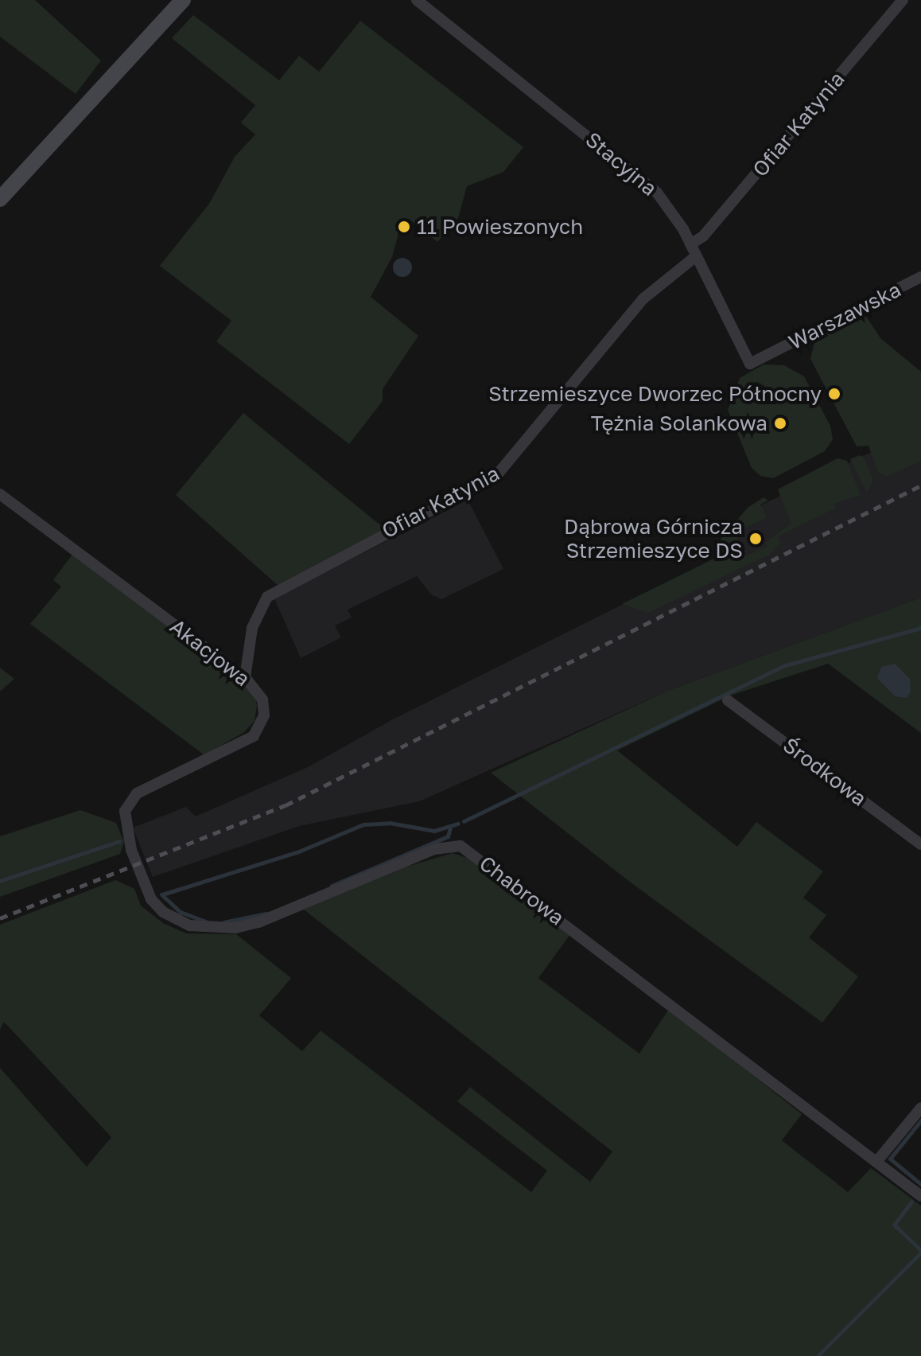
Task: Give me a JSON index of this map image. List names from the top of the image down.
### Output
{
  "streets": {
    "street": [
      "Ofiar Katynia",
      "Stacyjna",
      "Warszawska",
      "Akacjowa",
      "Środkowa",
      "Chabrowa"
    ]
  },
  "crossings": [
    ["Ofiar Katynia", "Stacyjna"],
    ["Ofiar Katynia", "Akacjowa"],
    ["Stacyjna", "Warszawska"],
    ["Akacjowa", "Chabrowa"]
  ],
  "places": [
    "11 Powieszonych",
    "Strzemieszyce Dworzec Północny",
    "Tężnia Solankowa",
    "Dąbrowa Górnicza Strzemieszyce DS"
  ]
}
